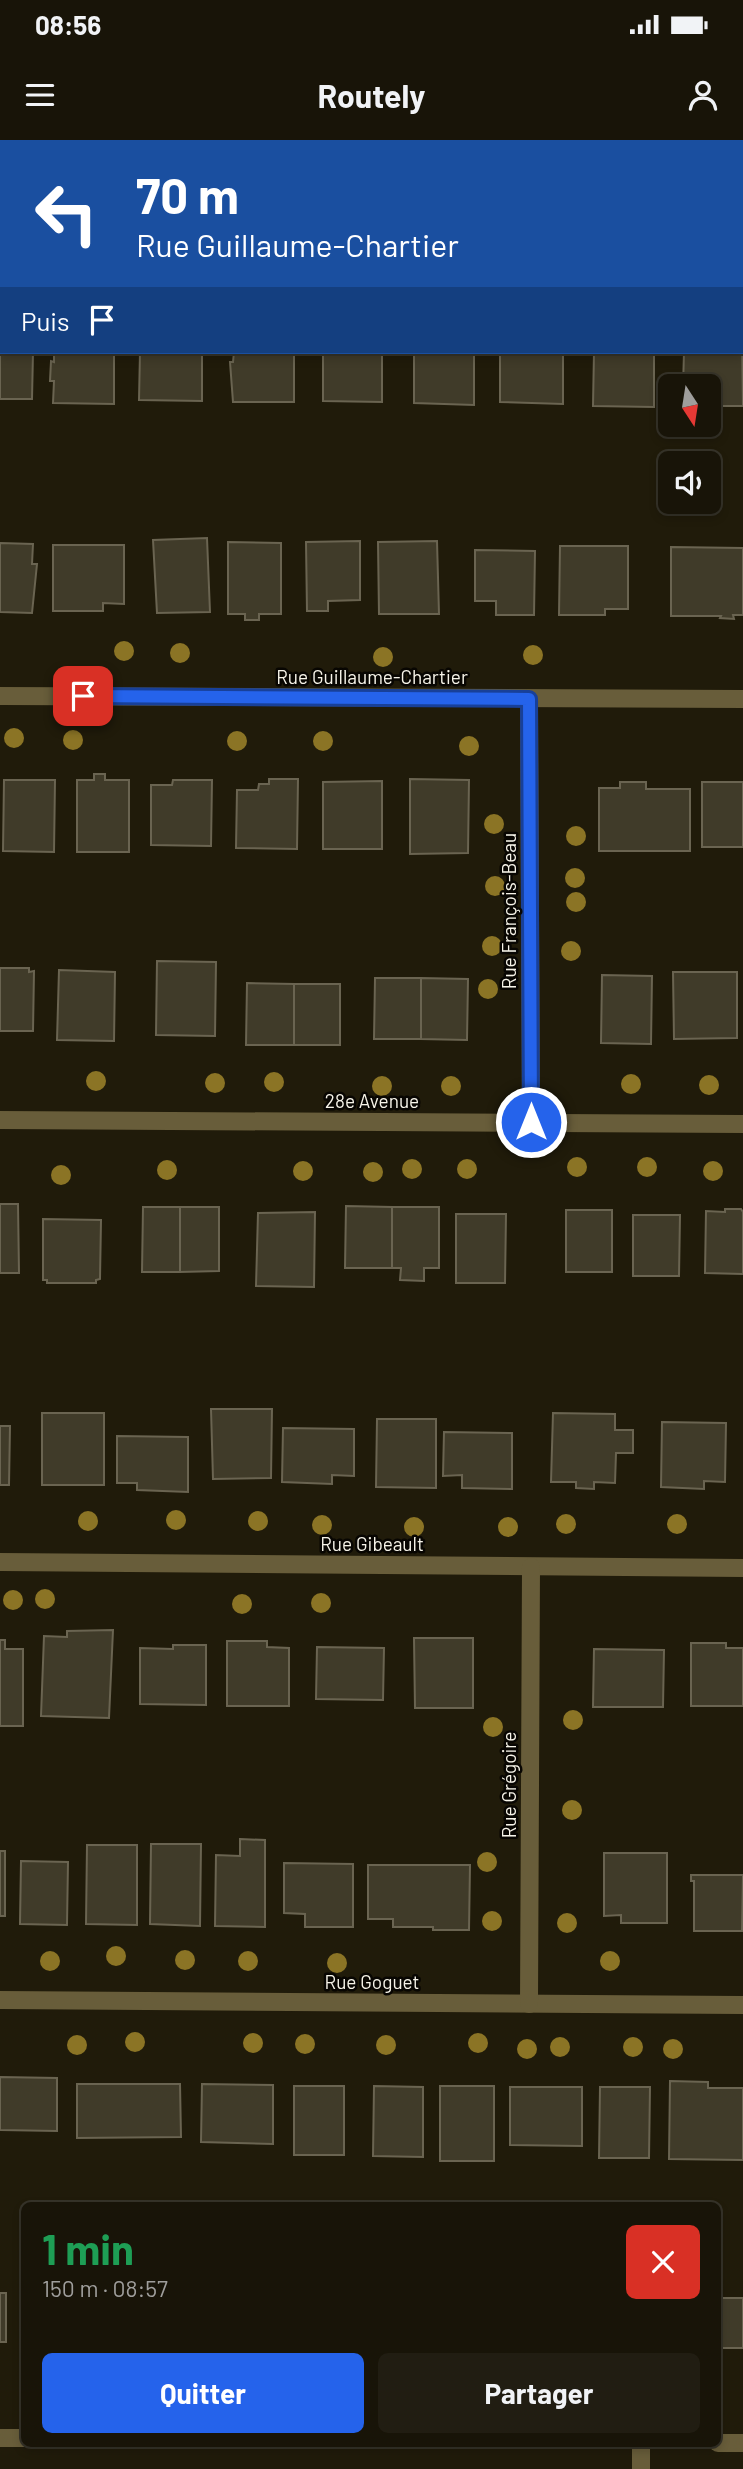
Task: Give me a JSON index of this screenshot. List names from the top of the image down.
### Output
{
  "streets": {
    "street": [
      "Rue Guillaume-Chartier",
      "Rue François-Beau",
      "28e Avenue",
      "Rue Gibeault",
      "Rue Grégoire",
      "Rue Goguet"
    ]
  },
  "crossings": [
    ["Rue Guillaume-Chartier", "Rue François-Beau"],
    ["Rue François-Beau", "28e Avenue"],
    ["Rue Gibeault", "Rue Grégoire"],
    ["Rue Grégoire", "Rue Goguet"]
  ],
  "north": "bottom",
  "page": {
    "status": "08:56",
    "header": "Routely",
    "turn": ["70 m", "Rue Guillaume-Chartier"],
    "then": "Puis",
    "heading": ["1 min", "150 m · 08:57"],
    "buttons": ["Quitter", "Partager"]
  }
}
